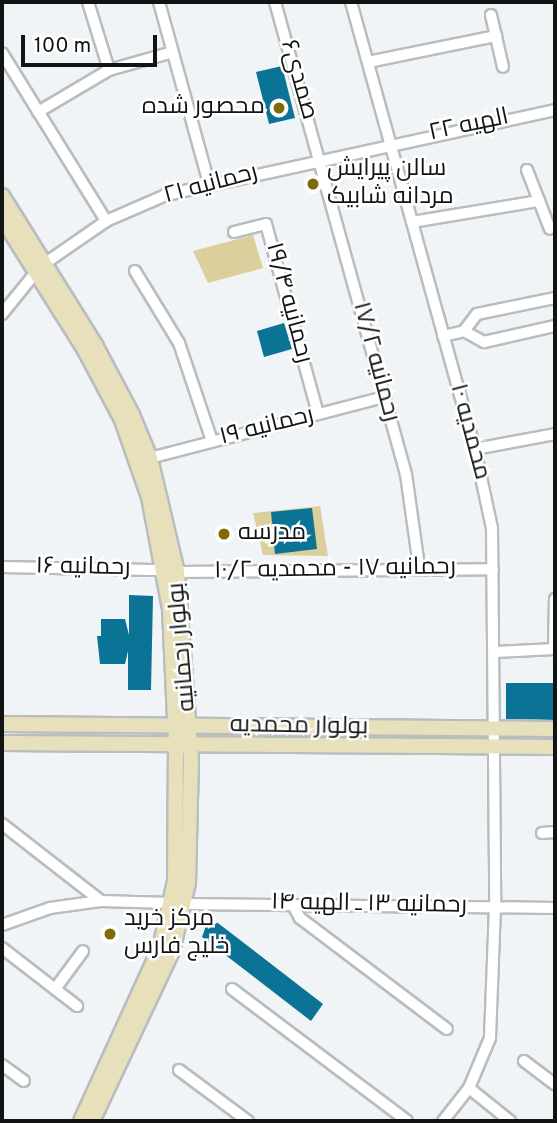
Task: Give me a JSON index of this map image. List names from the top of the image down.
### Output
{
  "streets": {
    "main road": ["بولوار رحمانیه", "بولوار محمدیه"],
    "street": [
      "صمدی۶",
      "الهیه ۲۲",
      "رحمانیه ۲۱",
      "رحمانیه ۱۹/۴",
      "رحمانیه ۱۷/۲",
      "رحمانیه ۱۹",
      "محمدیه ۱۰",
      "رحمانیه ۱۶",
      "رحمانیه ۱۷ - محمدیه ۱۰/۲",
      "رحمانیه ۱۳ ـ الهیه ۱۴"
    ]
  },
  "crossings": [
    ["صمدی۶", "رحمانیه ۲۱"],
    ["صمدی۶", "رحمانیه ۱۷/۲"],
    ["الهیه ۲۲", "رحمانیه ۲۱"],
    ["الهیه ۲۲", "محمدیه ۱۰"],
    ["رحمانیه ۲۱", "رحمانیه ۱۷/۲"],
    ["رحمانیه ۲۱", "محمدیه ۱۰"],
    ["رحمانیه ۲۱", "بولوار رحمانیه"],
    ["رحمانیه ۱۹/۴", "رحمانیه ۱۹"],
    ["رحمانیه ۱۷/۲", "رحمانیه ۱۹"],
    ["رحمانیه ۱۷/۲", "رحمانیه ۱۷ - محمدیه ۱۰/۲"],
    ["رحمانیه ۱۹", "بولوار رحمانیه"],
    ["محمدیه ۱۰", "رحمانیه ۱۷ - محمدیه ۱۰/۲"],
    ["محمدیه ۱۰", "بولوار محمدیه"],
    ["محمدیه ۱۰", "رحمانیه ۱۳ ـ الهیه ۱۴"],
    ["رحمانیه ۱۶", "رحمانیه ۱۷ - محمدیه ۱۰/۲"],
    ["رحمانیه ۱۶", "بولوار رحمانیه"],
    ["رحمانیه ۱۷ - محمدیه ۱۰/۲", "بولوار رحمانیه"],
    ["بولوار رحمانیه", "بولوار محمدیه"],
    ["بولوار رحمانیه", "رحمانیه ۱۳ ـ الهیه ۱۴"]
  ],
  "places": [
    "محصور شده",
    "سالن پیرایش مردانه شابیک",
    "مدرسه",
    "مرکز خرید خلیج فارس"
  ],
  "scale_bar": "100 m"
}
